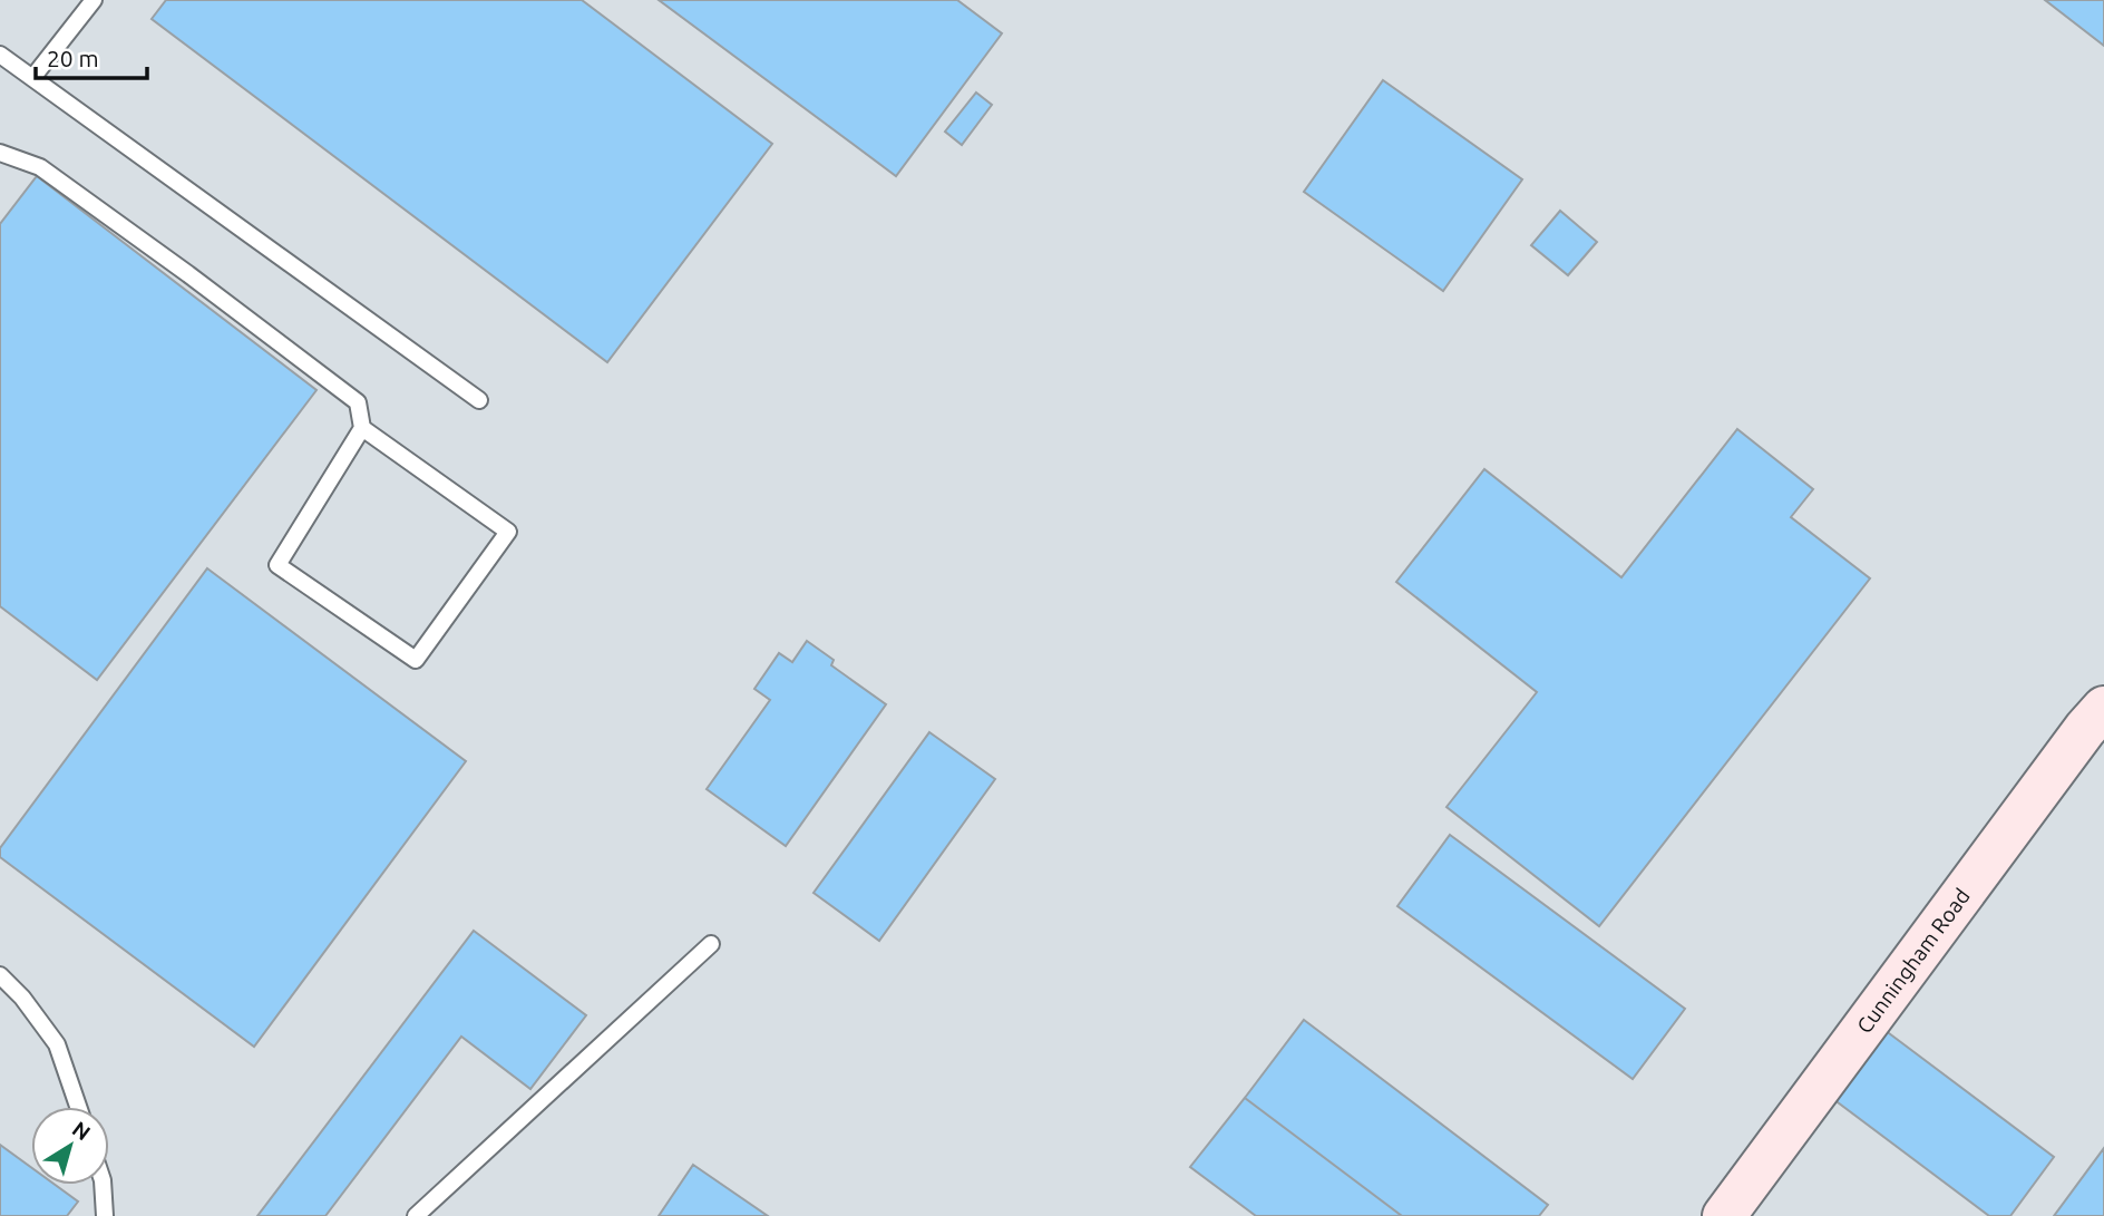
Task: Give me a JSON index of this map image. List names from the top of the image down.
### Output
{
  "streets": {
    "street": ["Cunningham Road"]
  },
  "scale_bar": "20 m",
  "north": "top right"
}
